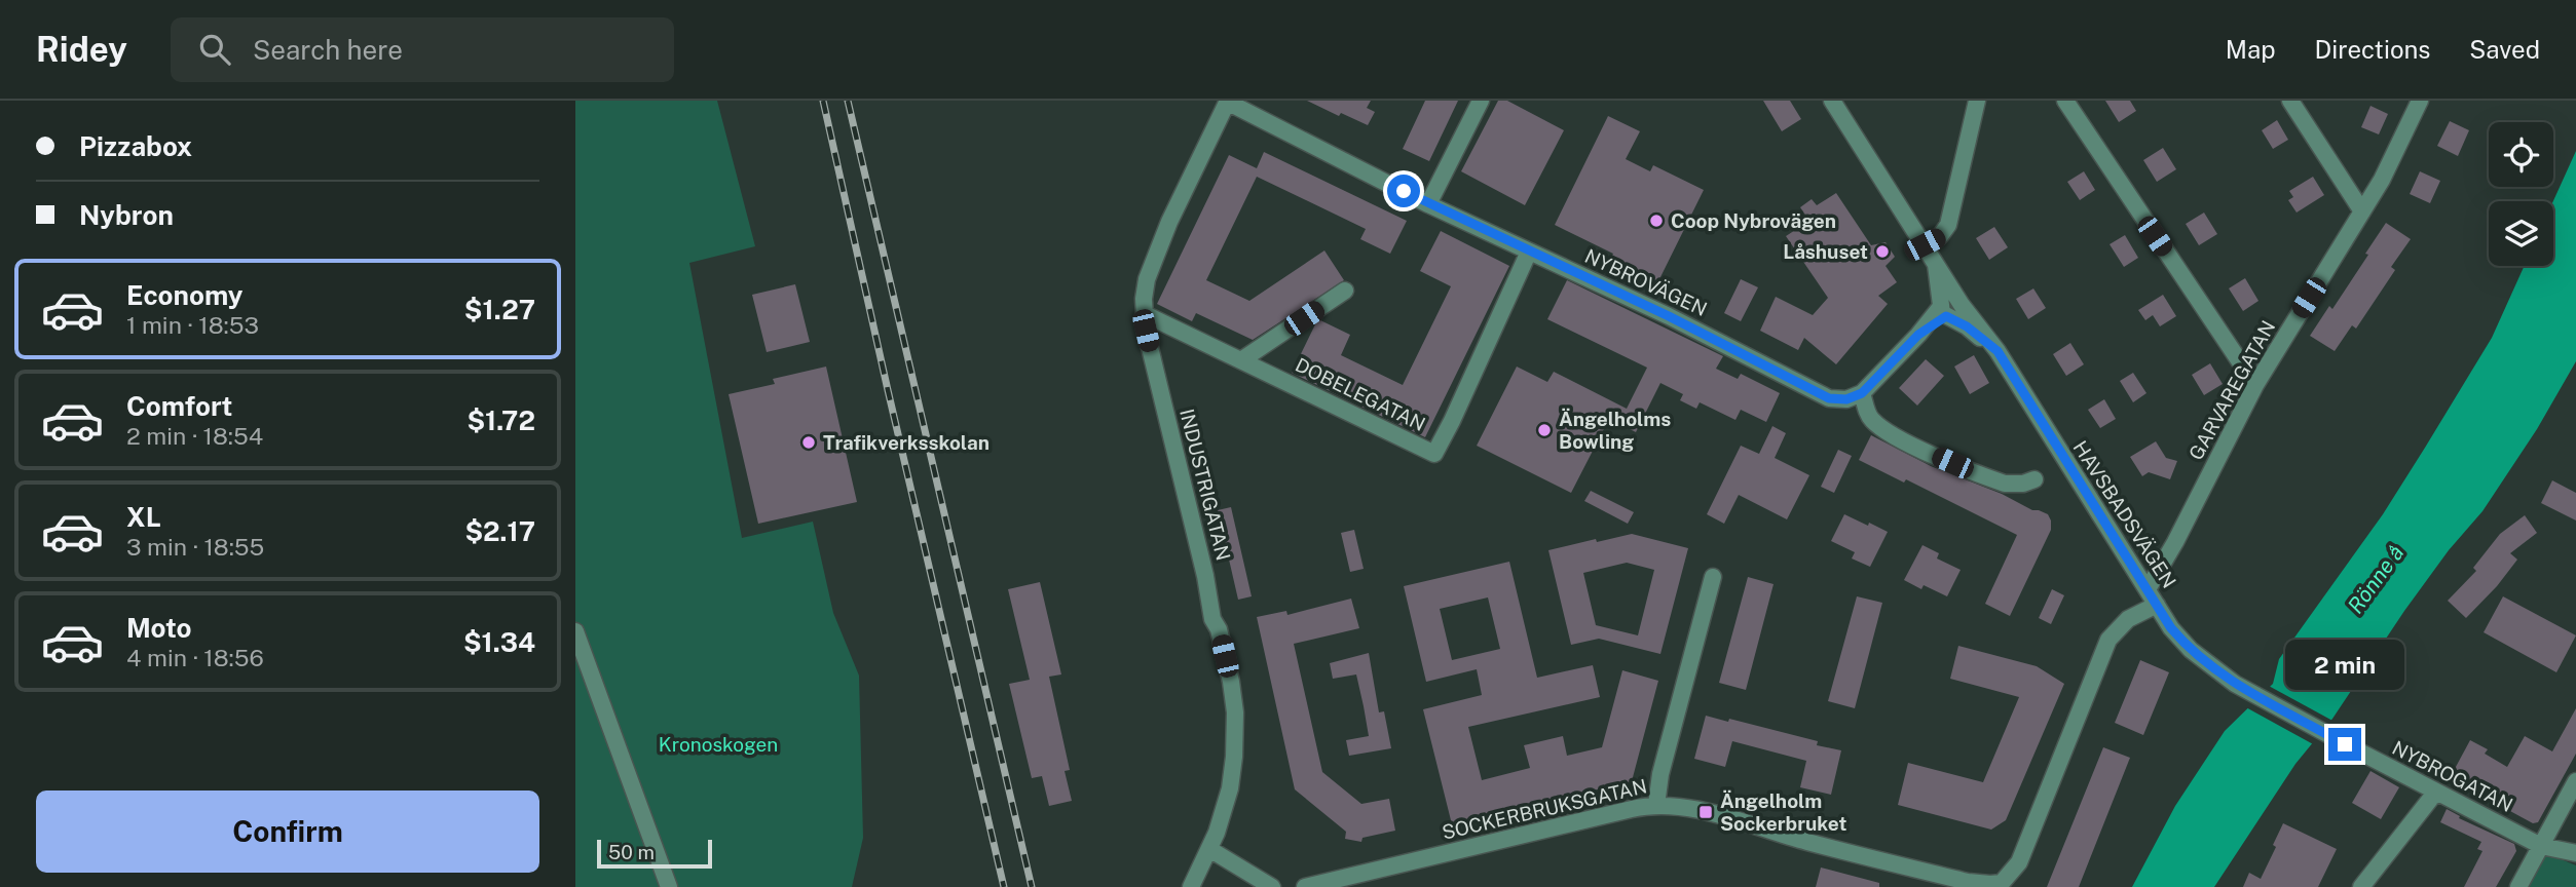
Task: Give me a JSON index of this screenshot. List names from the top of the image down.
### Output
{
  "streets": {
    "street": [
      "NYBROVÄGEN",
      "GARVAREGATAN",
      "DOBELEGATAN",
      "INDUSTRIGATAN",
      "HAVSBADSVÄGEN",
      "NYBROGATAN",
      "SOCKERBRUKSGATAN"
    ]
  },
  "crossings": [
    ["NYBROVÄGEN", "DOBELEGATAN"],
    ["NYBROVÄGEN", "INDUSTRIGATAN"],
    ["GARVAREGATAN", "HAVSBADSVÄGEN"],
    ["DOBELEGATAN", "INDUSTRIGATAN"],
    ["HAVSBADSVÄGEN", "NYBROGATAN"],
    ["HAVSBADSVÄGEN", "SOCKERBRUKSGATAN"]
  ],
  "water": ["Rönne å"],
  "parks": ["Kronoskogen"],
  "places": {
    "other": [
      "Coop Nybrovägen",
      "Låshuset",
      "Ängelholms Bowling",
      "Trafikverksskolan"
    ],
    "transit": ["Ängelholm Sockerbruket"]
  },
  "scale_bar": "50 m",
  "page": {
    "header": "Ridey",
    "search": "Search here",
    "nav": ["Map", "Directions", "Saved"],
    "banner": ["Pizzabox", "Nybron"],
    "list": [
      {
        "name": "Economy",
        "note": "1 min · 18:53",
        "value": "$1.27"
      },
      {
        "name": "Comfort",
        "note": "2 min · 18:54",
        "value": "$1.72"
      },
      {
        "name": "XL",
        "note": "3 min · 18:55",
        "value": "$2.17"
      },
      {
        "name": "Moto",
        "note": "4 min · 18:56",
        "value": "$1.34"
      }
    ],
    "bubble": "2 min",
    "buttons": "Confirm",
    "scale": "50 m"
  }
}
